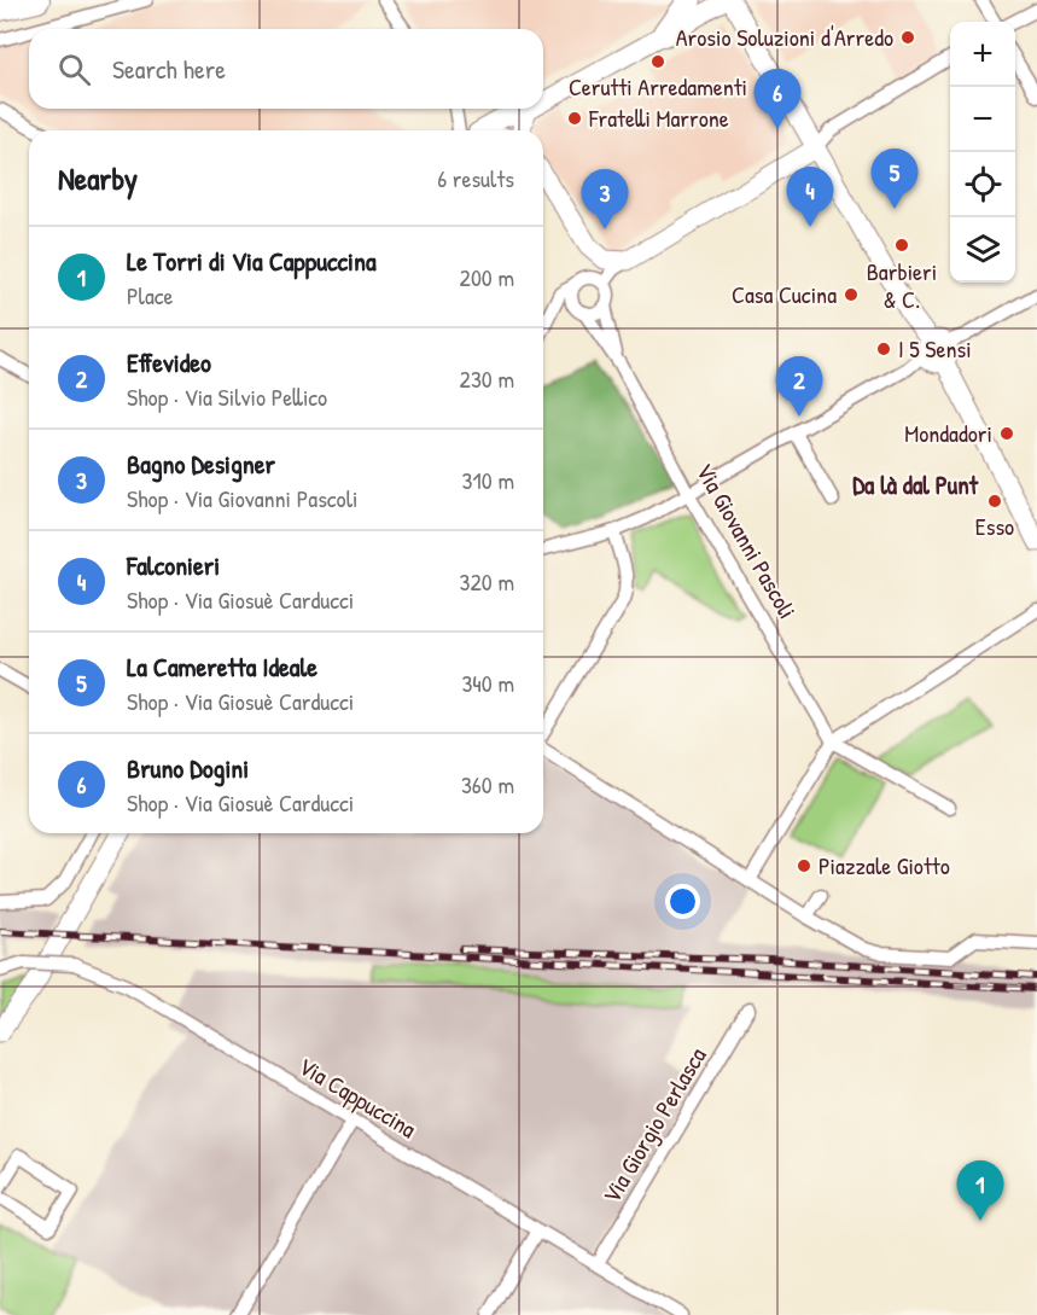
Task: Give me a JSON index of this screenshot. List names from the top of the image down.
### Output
{
  "streets": {
    "street": ["Via Giovanni Pascoli", "Via Cappuccina", "Via Giorgio Perlasca"]
  },
  "crossings": [
    ["Via Cappuccina", "Via Giorgio Perlasca"]
  ],
  "districts": ["Da là dal Punt"],
  "places": [
    "Arosio Soluzioni d'Arredo",
    "Cerutti Arredamenti",
    "Fratelli Marrone",
    "Barbieri & C.",
    "Casa Cucina",
    "I 5 Sensi",
    "Mondadori",
    "Esso",
    "Piazzale Giotto"
  ],
  "page": {
    "map_buttons": ["+", "−"],
    "search": "Search here",
    "pins": [
      "6",
      "5",
      "4",
      "3",
      "2",
      "1"
    ],
    "heading": ["Nearby", "6 results"],
    "list": [
      {
        "mark": "1",
        "name": "Le Torri di Via Cappuccina",
        "note": "Place",
        "value": "200 m"
      },
      {
        "mark": "2",
        "name": "Effevideo",
        "note": "Shop · Via Silvio Pellico",
        "value": "230 m"
      },
      {
        "mark": "3",
        "name": "Bagno Designer",
        "note": "Shop · Via Giovanni Pascoli",
        "value": "310 m"
      },
      {
        "mark": "4",
        "name": "Falconieri",
        "note": "Shop · Via Giosuè Carducci",
        "value": "320 m"
      },
      {
        "mark": "5",
        "name": "La Cameretta Ideale",
        "note": "Shop · Via Giosuè Carducci",
        "value": "340 m"
      },
      {
        "mark": "6",
        "name": "Bruno Dogini",
        "note": "Shop · Via Giosuè Carducci",
        "value": "360 m"
      }
    ]
  }
}
